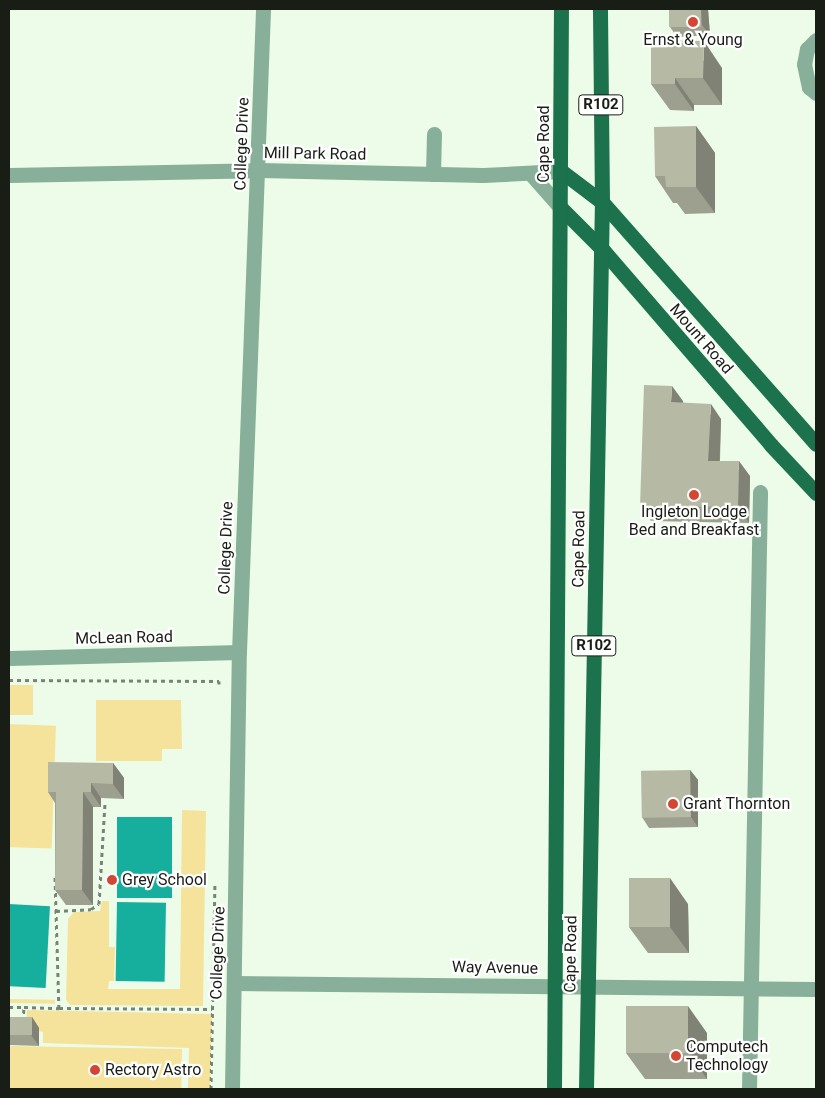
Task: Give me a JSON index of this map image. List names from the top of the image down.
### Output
{
  "streets": {
    "main road": ["R102", "Cape Road", "Mount Road"],
    "street": [
      "College Drive",
      "Mill Park Road",
      "McLean Road",
      "Way Avenue"
    ]
  },
  "crossings": [
    ["College Drive", "Mill Park Road"],
    ["College Drive", "McLean Road"],
    ["College Drive", "Way Avenue"],
    ["Cape Road", "Mill Park Road"],
    ["Cape Road", "Mount Road"],
    ["Cape Road", "Way Avenue"],
    ["Mill Park Road", "Mount Road"]
  ],
  "places": [
    "Ernst & Young",
    "Ingleton Lodge Bed and Breakfast",
    "Grant Thornton",
    "Grey School",
    "Computech Technology",
    "Rectory Astro"
  ]
}
